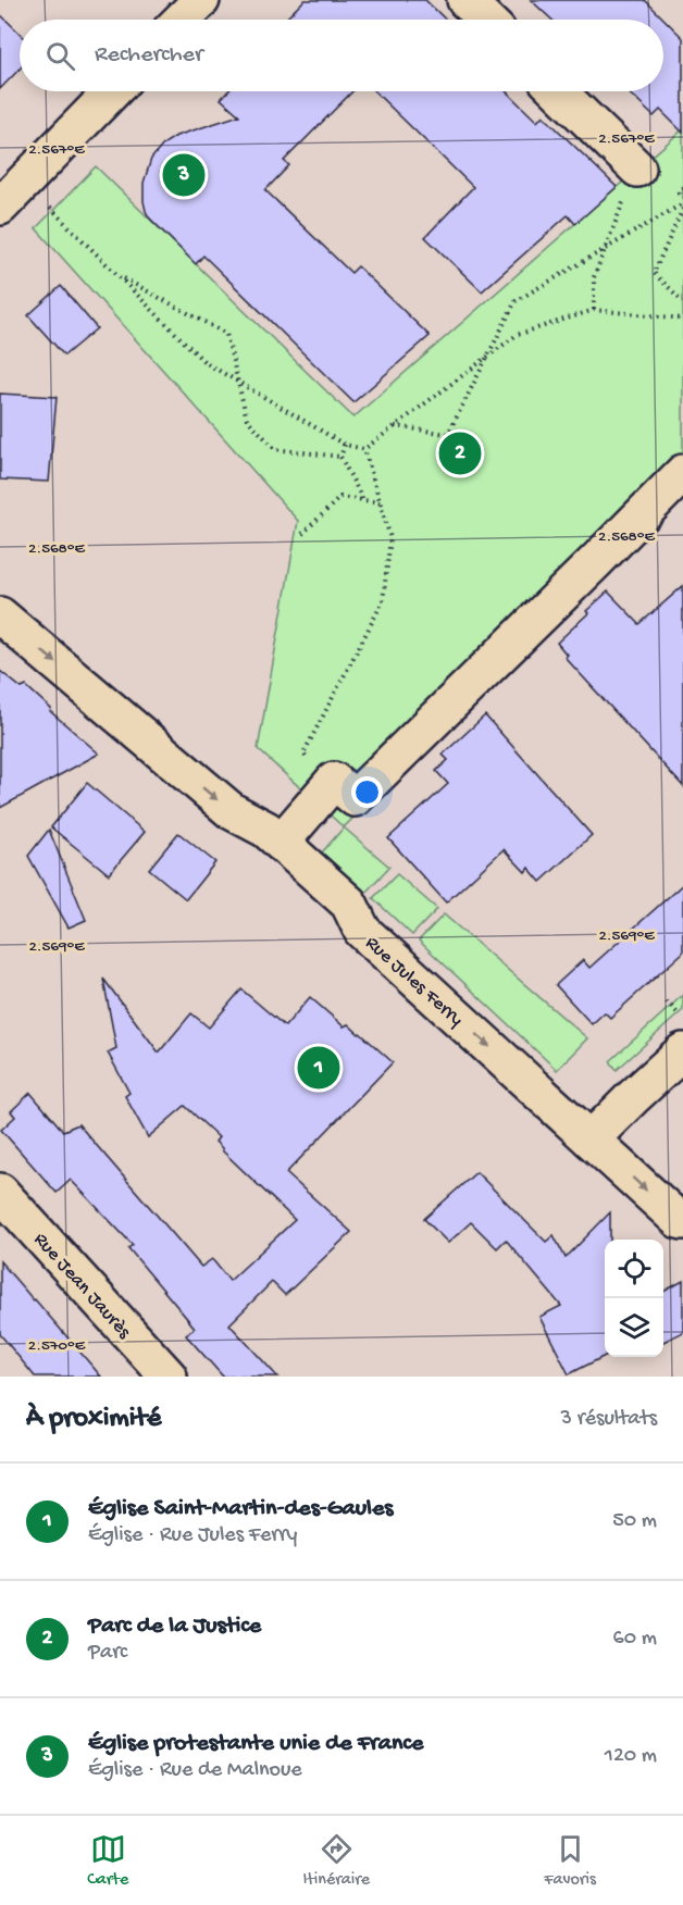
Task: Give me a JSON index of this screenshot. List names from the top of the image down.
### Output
{
  "streets": {
    "street": ["Rue Jules Ferry", "Rue Jean Jaurès"]
  },
  "one_way": ["Rue Jules Ferry"],
  "page": {
    "search": "Rechercher",
    "pins": ["3", "2", "1"],
    "heading": ["À proximité", "3 résultats"],
    "list": [
      {
        "mark": "1",
        "name": "Église Saint-Martin-des-Gaules",
        "note": "Église · Rue Jules Ferry",
        "value": "50 m"
      },
      {
        "mark": "2",
        "name": "Parc de la Justice",
        "note": "Parc",
        "value": "60 m"
      },
      {
        "mark": "3",
        "name": "Église protestante unie de France",
        "note": "Église · Rue de Malnoue",
        "value": "120 m"
      }
    ],
    "nav": ["Carte", "Itinéraire", "Favoris"]
  },
  "coordinates": [
    "2.567°E",
    "2.568°E",
    "2.569°E",
    "2.570°E"
  ]
}
